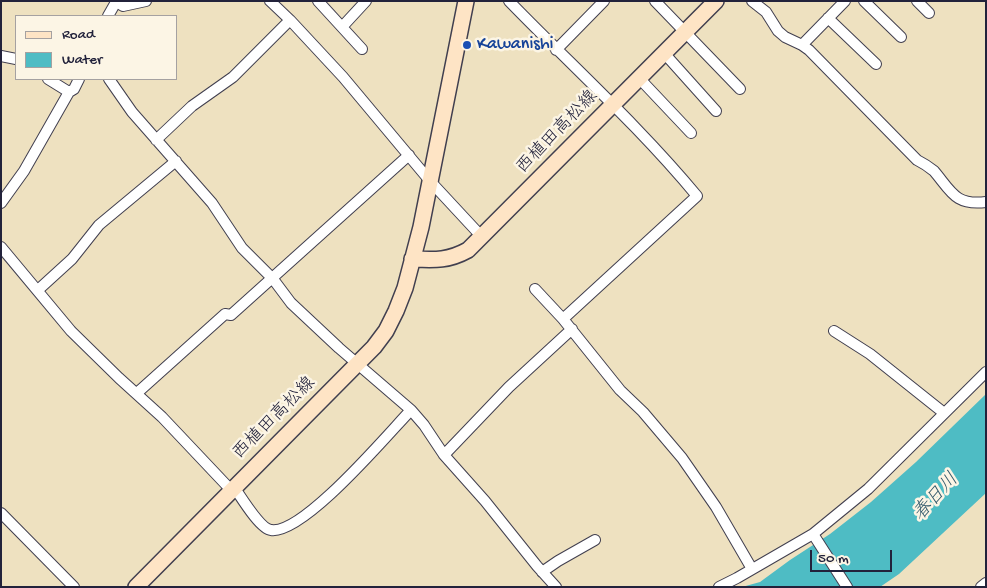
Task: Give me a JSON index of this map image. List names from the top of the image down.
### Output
{
  "streets": {
    "main road": ["西植田高松線"]
  },
  "water": ["春日川"],
  "places": ["Kawanishi"],
  "legend": ["Road", "Water"],
  "scale_bar": "50 m"
}
